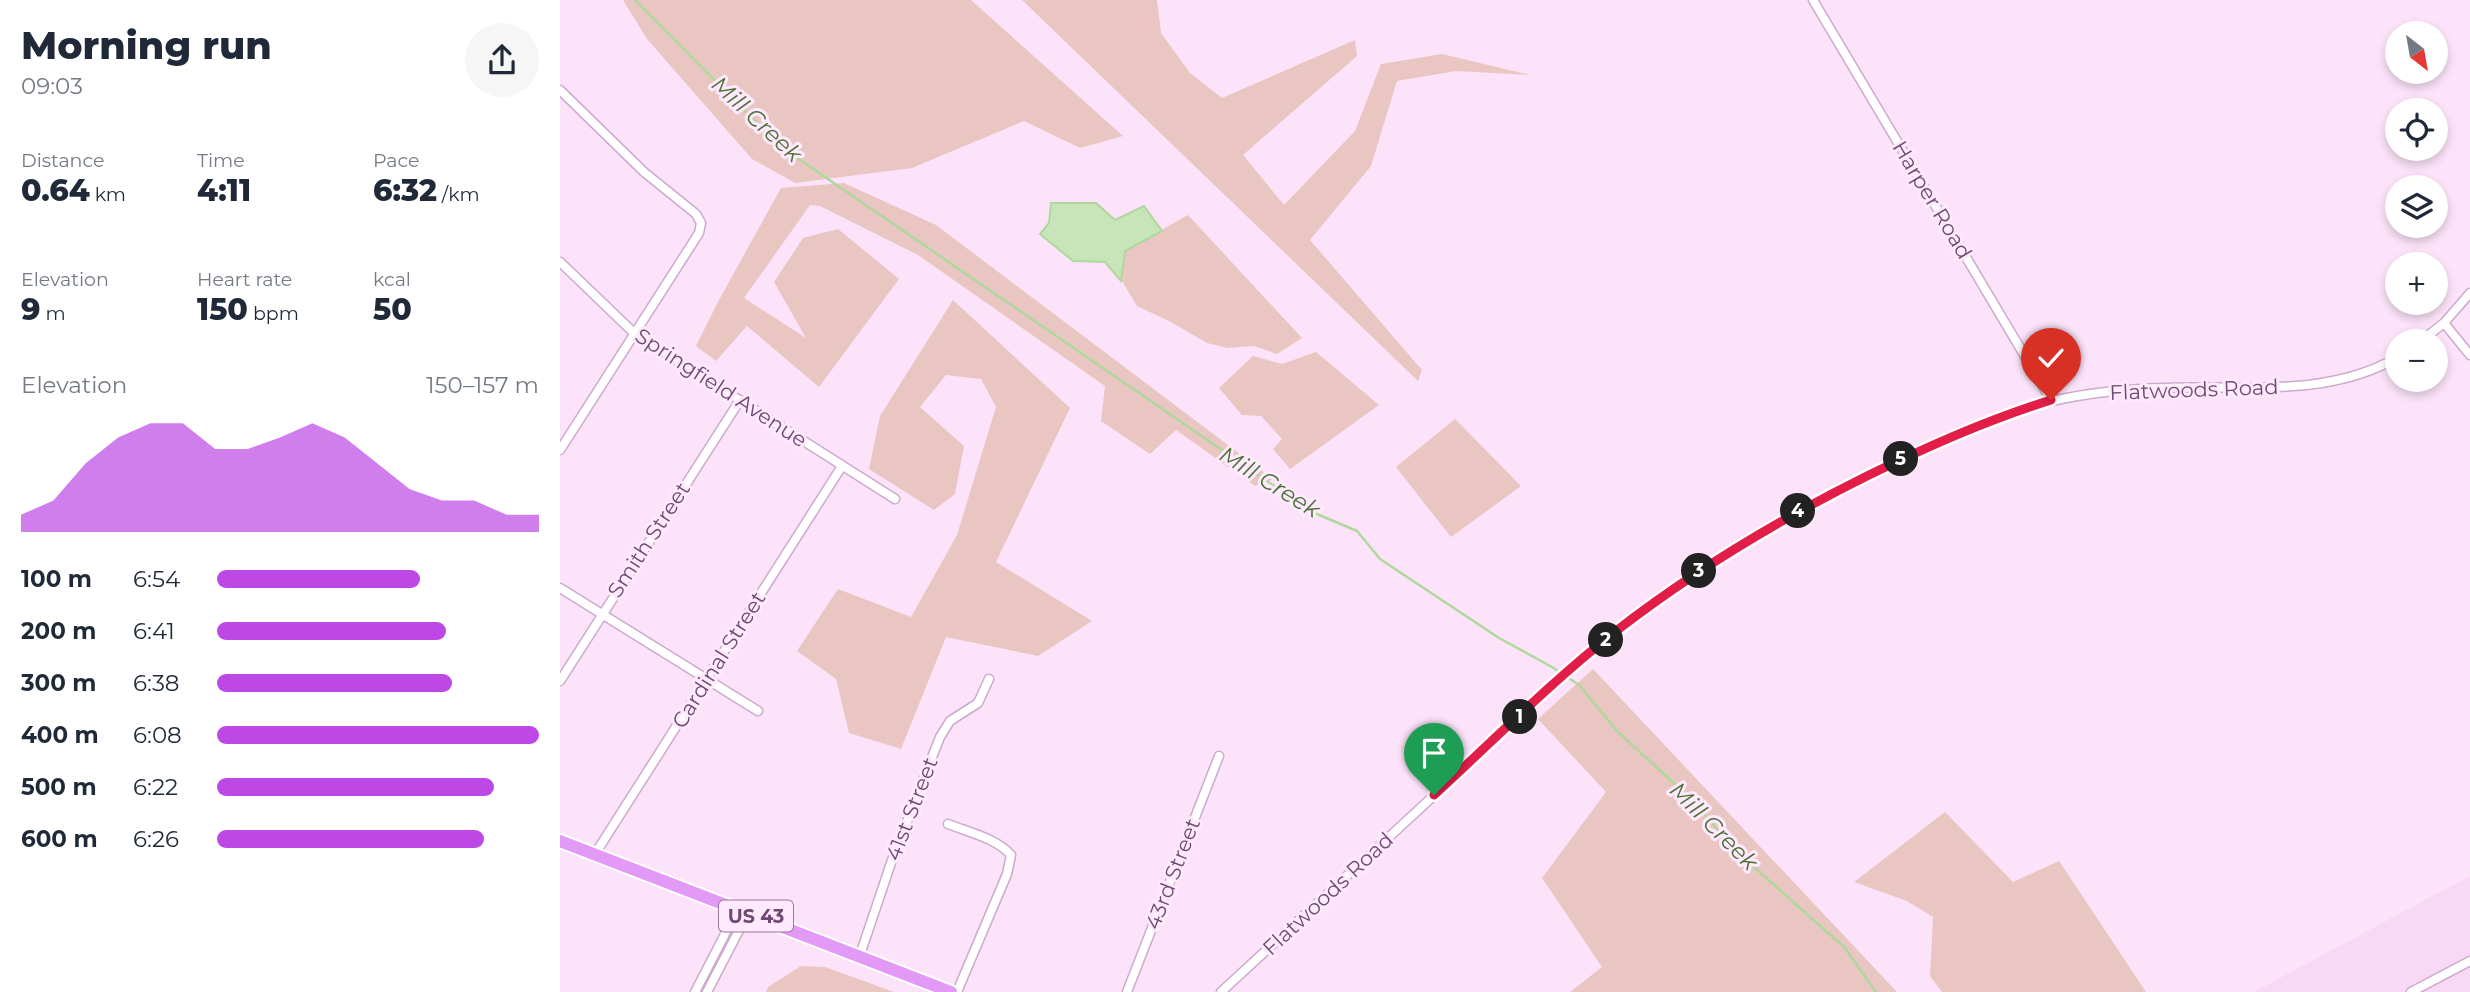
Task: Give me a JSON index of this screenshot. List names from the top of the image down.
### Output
{
  "streets": {
    "highway": ["US 43"],
    "street": [
      "Harper Road",
      "Springfield Avenue",
      "Flatwoods Road",
      "Smith Street",
      "Cardinal Street",
      "41st Street",
      "43rd Street"
    ]
  },
  "crossings": [
    ["Harper Road", "Flatwoods Road"],
    ["Springfield Avenue", "Smith Street"],
    ["Springfield Avenue", "Cardinal Street"],
    ["Cardinal Street", "US 43"],
    ["41st Street", "US 43"]
  ],
  "water": ["Mill Creek"],
  "north": "bottom right",
  "page": {
    "heading": ["Morning run", "09:03"],
    "map_buttons": ["+", "−"],
    "stats": [
      ["Distance", "0.64 km"],
      ["Time", "4:11"],
      ["Pace", "6:32 /km"],
      ["Elevation", "9 m"],
      ["Heart rate", "150 bpm"],
      ["kcal", "50"]
    ],
    "chart": ["Elevation", "150–157 m"],
    "pins": [
      "5",
      "4",
      "3",
      "2",
      "1"
    ],
    "list": [
      {
        "name": "100 m",
        "note": "6:54"
      },
      {
        "name": "200 m",
        "note": "6:41"
      },
      {
        "name": "300 m",
        "note": "6:38"
      },
      {
        "name": "400 m",
        "note": "6:08"
      },
      {
        "name": "500 m",
        "note": "6:22"
      },
      {
        "name": "600 m",
        "note": "6:26"
      }
    ]
  }
}
